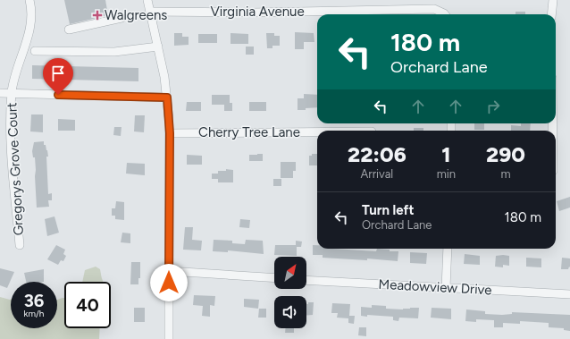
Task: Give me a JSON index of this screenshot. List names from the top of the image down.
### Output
{
  "streets": {
    "street": [
      "Virginia Avenue",
      "Cherry Tree Lane",
      "Gregorys Grove Court",
      "Meadowview Drive"
    ]
  },
  "places": {
    "health": ["Walgreens"]
  },
  "north": "top right",
  "page": {
    "turn": ["180 m", "Orchard Lane"],
    "eta": [
      "22:06",
      "Arrival",
      "1",
      "min",
      "290",
      "m"
    ],
    "list": [
      {
        "name": "Turn left",
        "note": "Orchard Lane",
        "value": "180 m"
      }
    ],
    "speed": "36 km/h",
    "limit": "40"
  }
}
